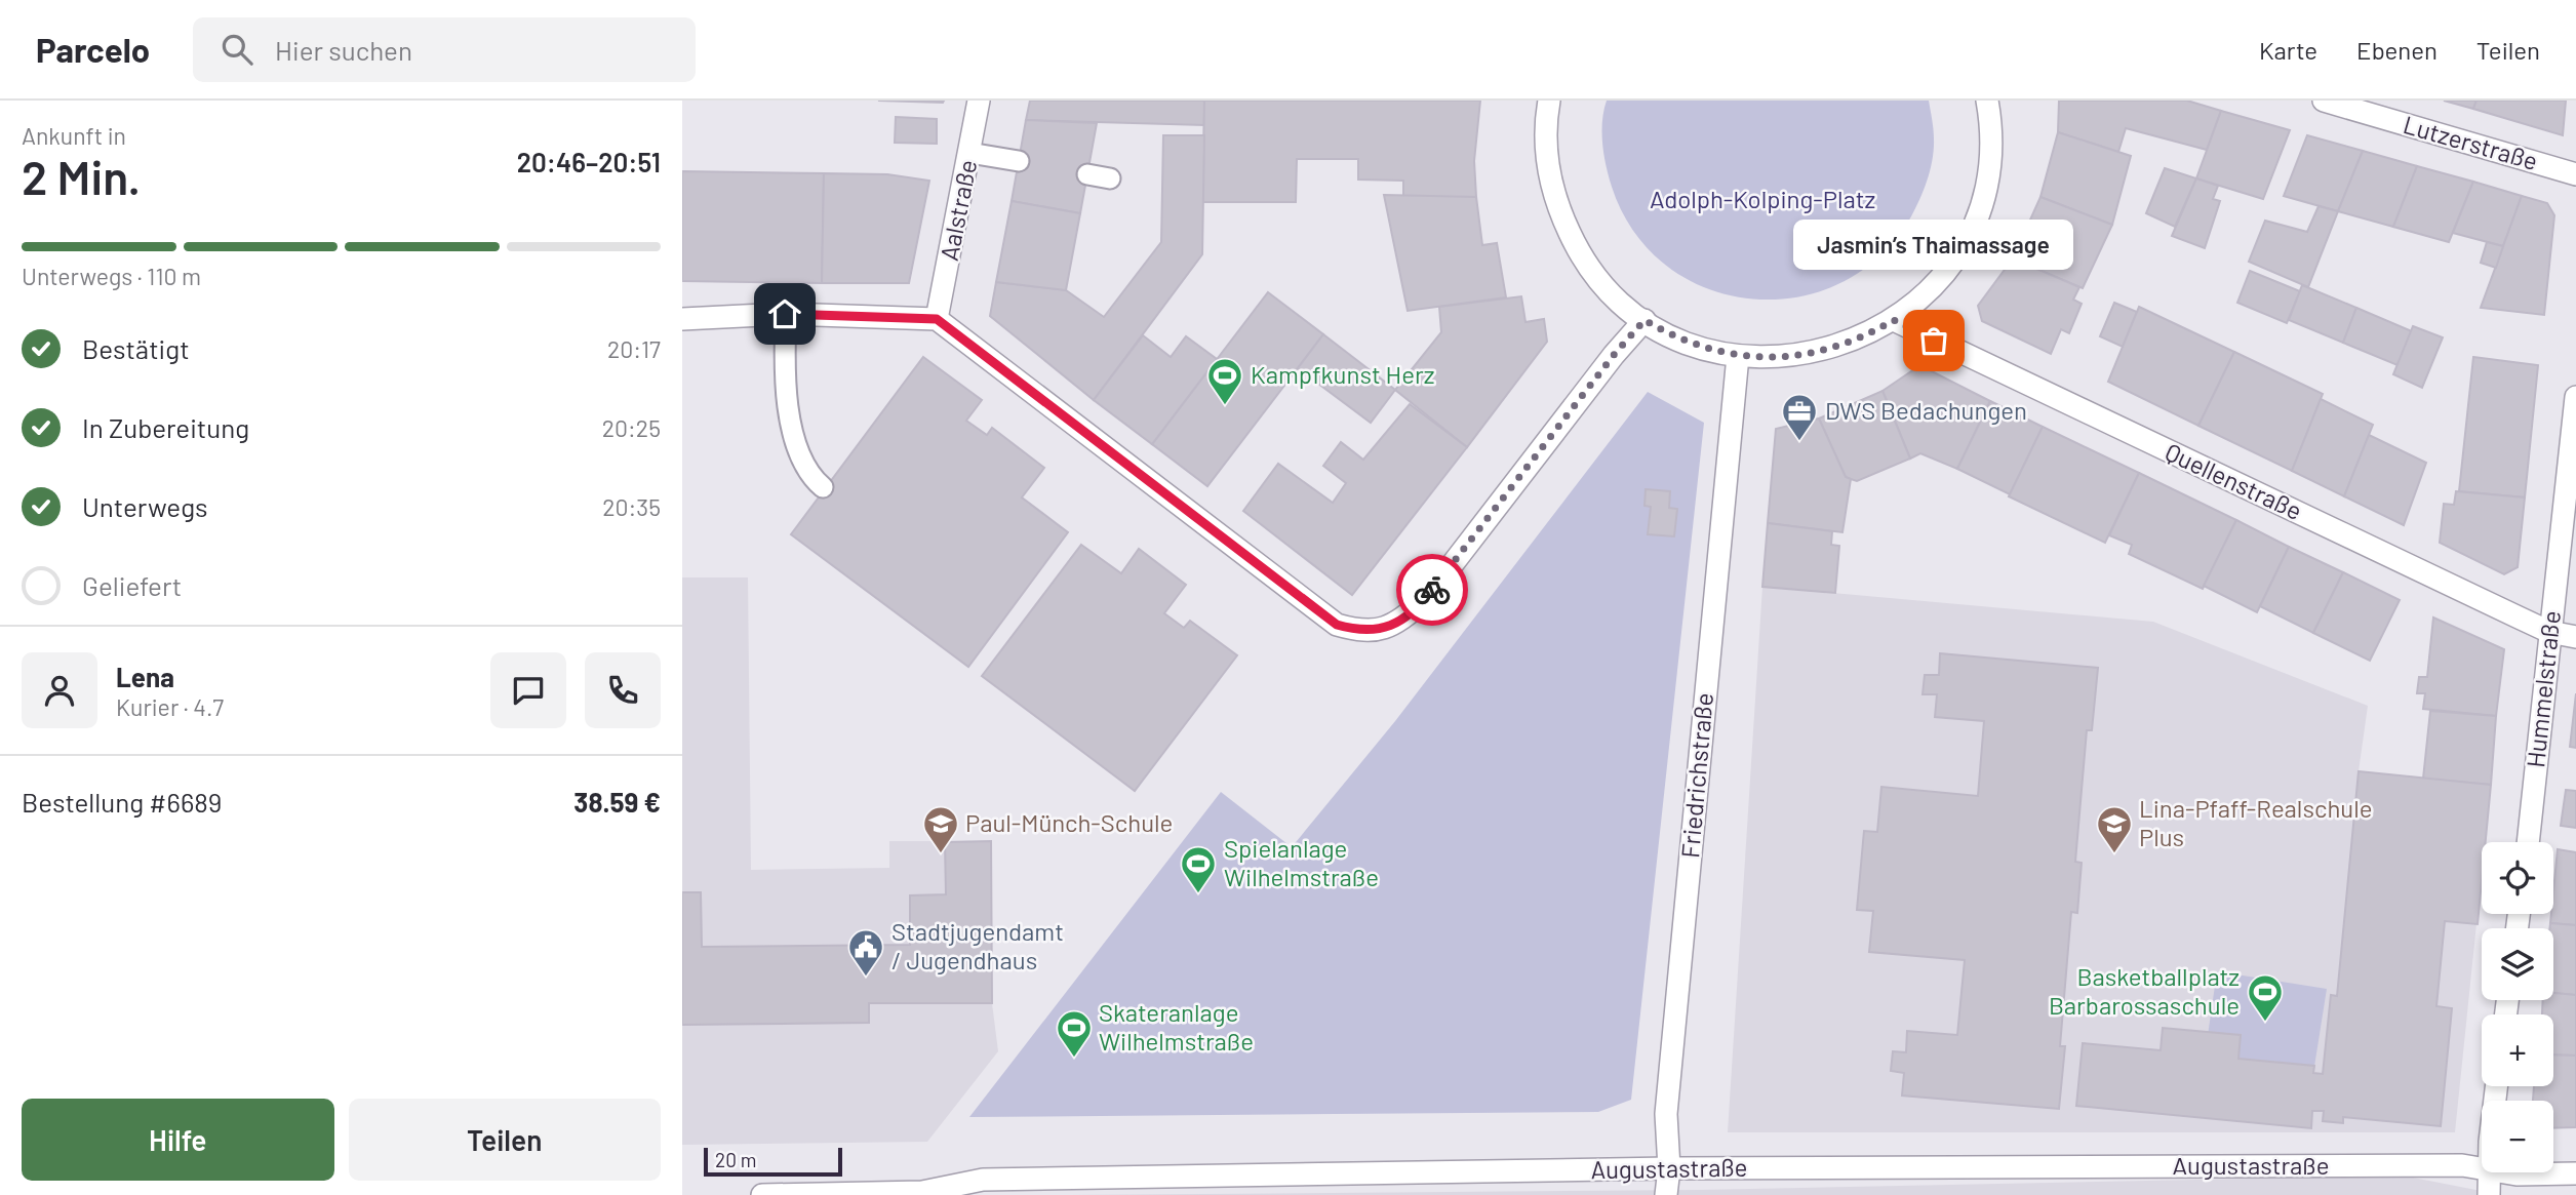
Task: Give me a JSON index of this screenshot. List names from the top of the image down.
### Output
{
  "streets": {
    "street": [
      "Lutzerstraße",
      "Aalstraße",
      "Quellenstraße",
      "Hummelstraße",
      "Friedrichstraße",
      "Augustastraße"
    ]
  },
  "crossings": [
    ["Quellenstraße", "Hummelstraße"],
    ["Friedrichstraße", "Augustastraße"]
  ],
  "parks": ["Adolph-Kolping-Platz"],
  "places": {
    "other": ["Jasmin’s Thaimassage"],
    "sports": [
      "Kampfkunst Herz",
      "Spielanlage Wilhelmstraße",
      "Basketballplatz Barbarossaschule",
      "Skateranlage Wilhelmstraße"
    ],
    "office": ["DWS Bedachungen"],
    "school or university": ["Paul-Münch-Schule", "Lina-Pfaff-Realschule Plus"],
    "public building": ["Stadtjugendamt / Jugendhaus"]
  },
  "scale_bar": "20 m",
  "page": {
    "header": "Parcelo",
    "search": "Hier suchen",
    "nav": ["Karte", "Ebenen", "Teilen"],
    "heading": ["2 Min.", "Ankunft in", "20:46–20:51"],
    "panel": [
      "Lena",
      "Kurier · 4.7",
      "Bestellung #6689",
      "38.59 €"
    ],
    "bubble": "Jasmin’s Thaimassage",
    "bar": "Unterwegs · 110 m",
    "list": [
      ["Bestätigt", "20:17"],
      ["In Zubereitung", "20:25"],
      ["Unterwegs", "20:35"],
      "Geliefert"
    ],
    "map_buttons": ["+", "−"],
    "buttons": ["Hilfe", "Teilen"],
    "scale": "20 m"
  }
}
